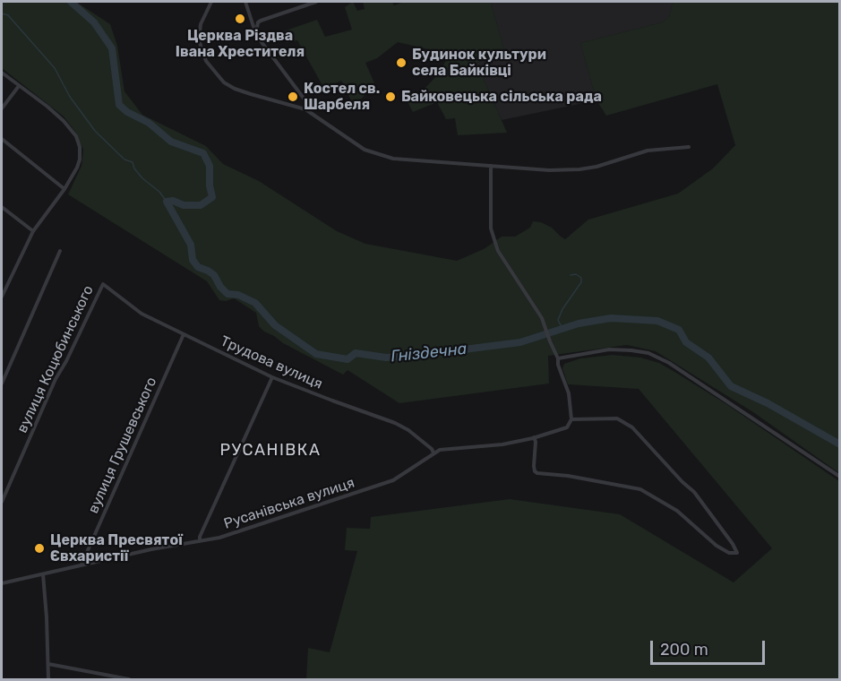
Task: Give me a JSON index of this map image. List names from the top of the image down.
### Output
{
  "streets": {
    "street": [
      "вулиця Коцюбинського",
      "Трудова вулиця",
      "вулиця Грушевського",
      "Русанівська вулиця"
    ]
  },
  "crossings": [
    ["вулиця Коцюбинського", "Трудова вулиця"],
    ["Трудова вулиця", "вулиця Грушевського"],
    ["Трудова вулиця", "Русанівська вулиця"],
    ["вулиця Грушевського", "Русанівська вулиця"]
  ],
  "districts": ["РУСАНІВКА"],
  "water": ["Гніздечна"],
  "places": [
    "Церква Різдва Івана Хрестителя",
    "Будинок культури села Байківці",
    "Костел св. Шарбеля",
    "Байковецька сільська рада",
    "Церква Пресвятої Євхаристії"
  ],
  "scale_bar": "200 m"
}
